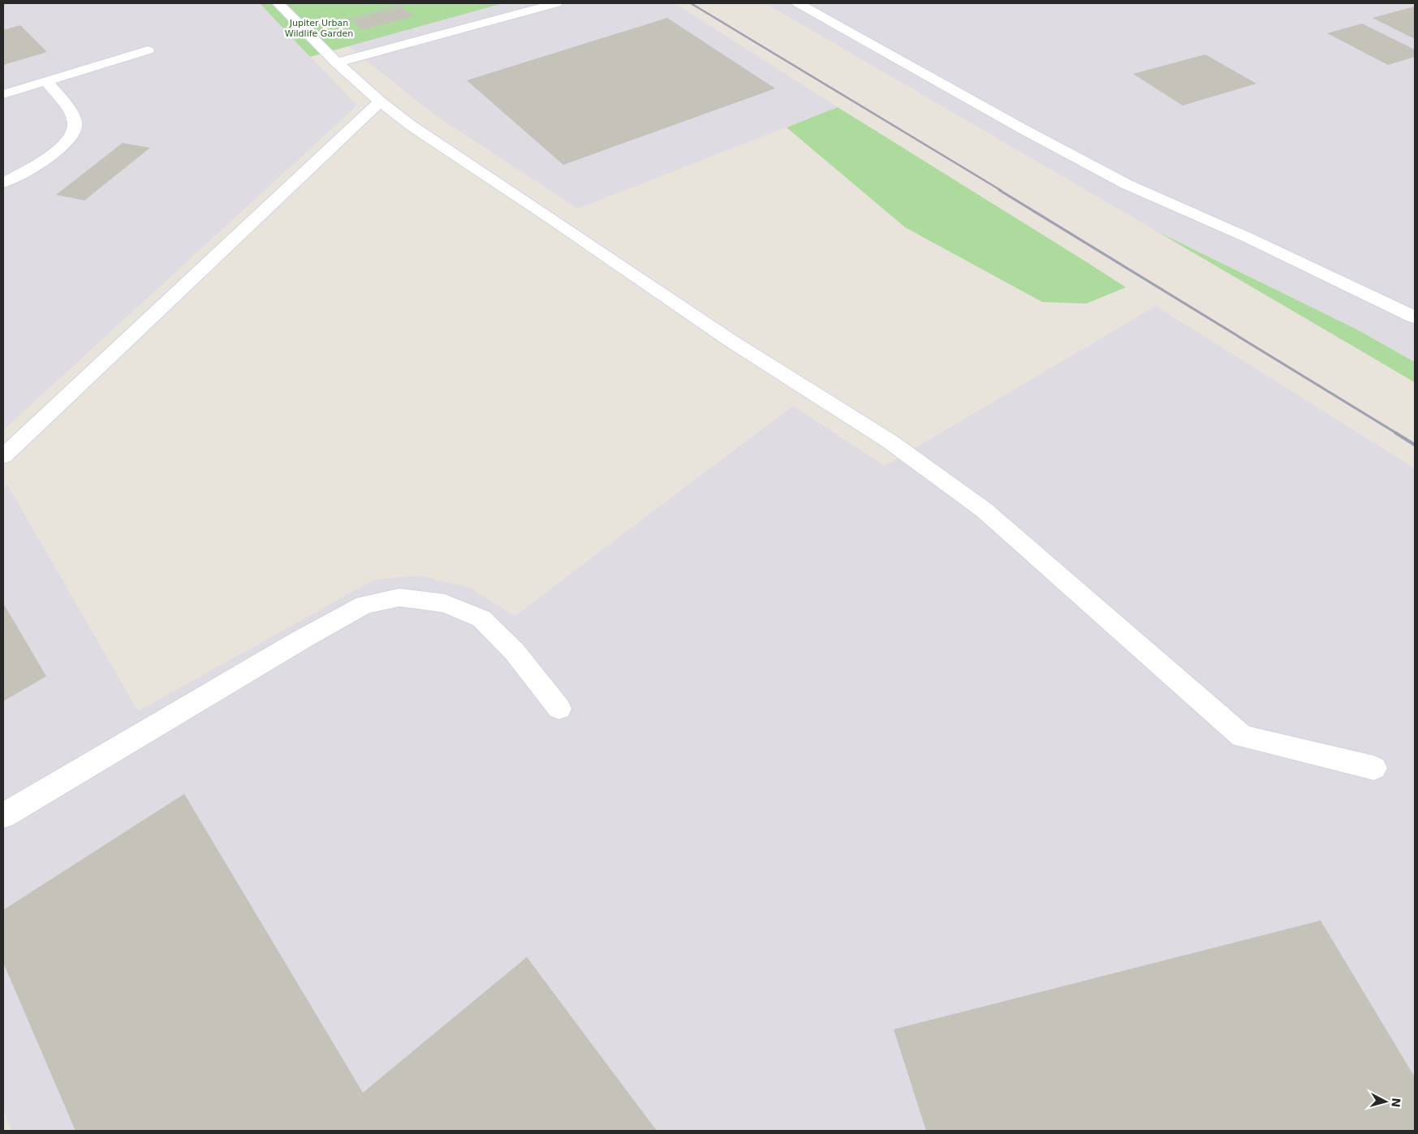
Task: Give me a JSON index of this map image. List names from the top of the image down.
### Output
{
  "parks": ["Jupiter Urban Wildlife Garden"],
  "north": "right"
}
